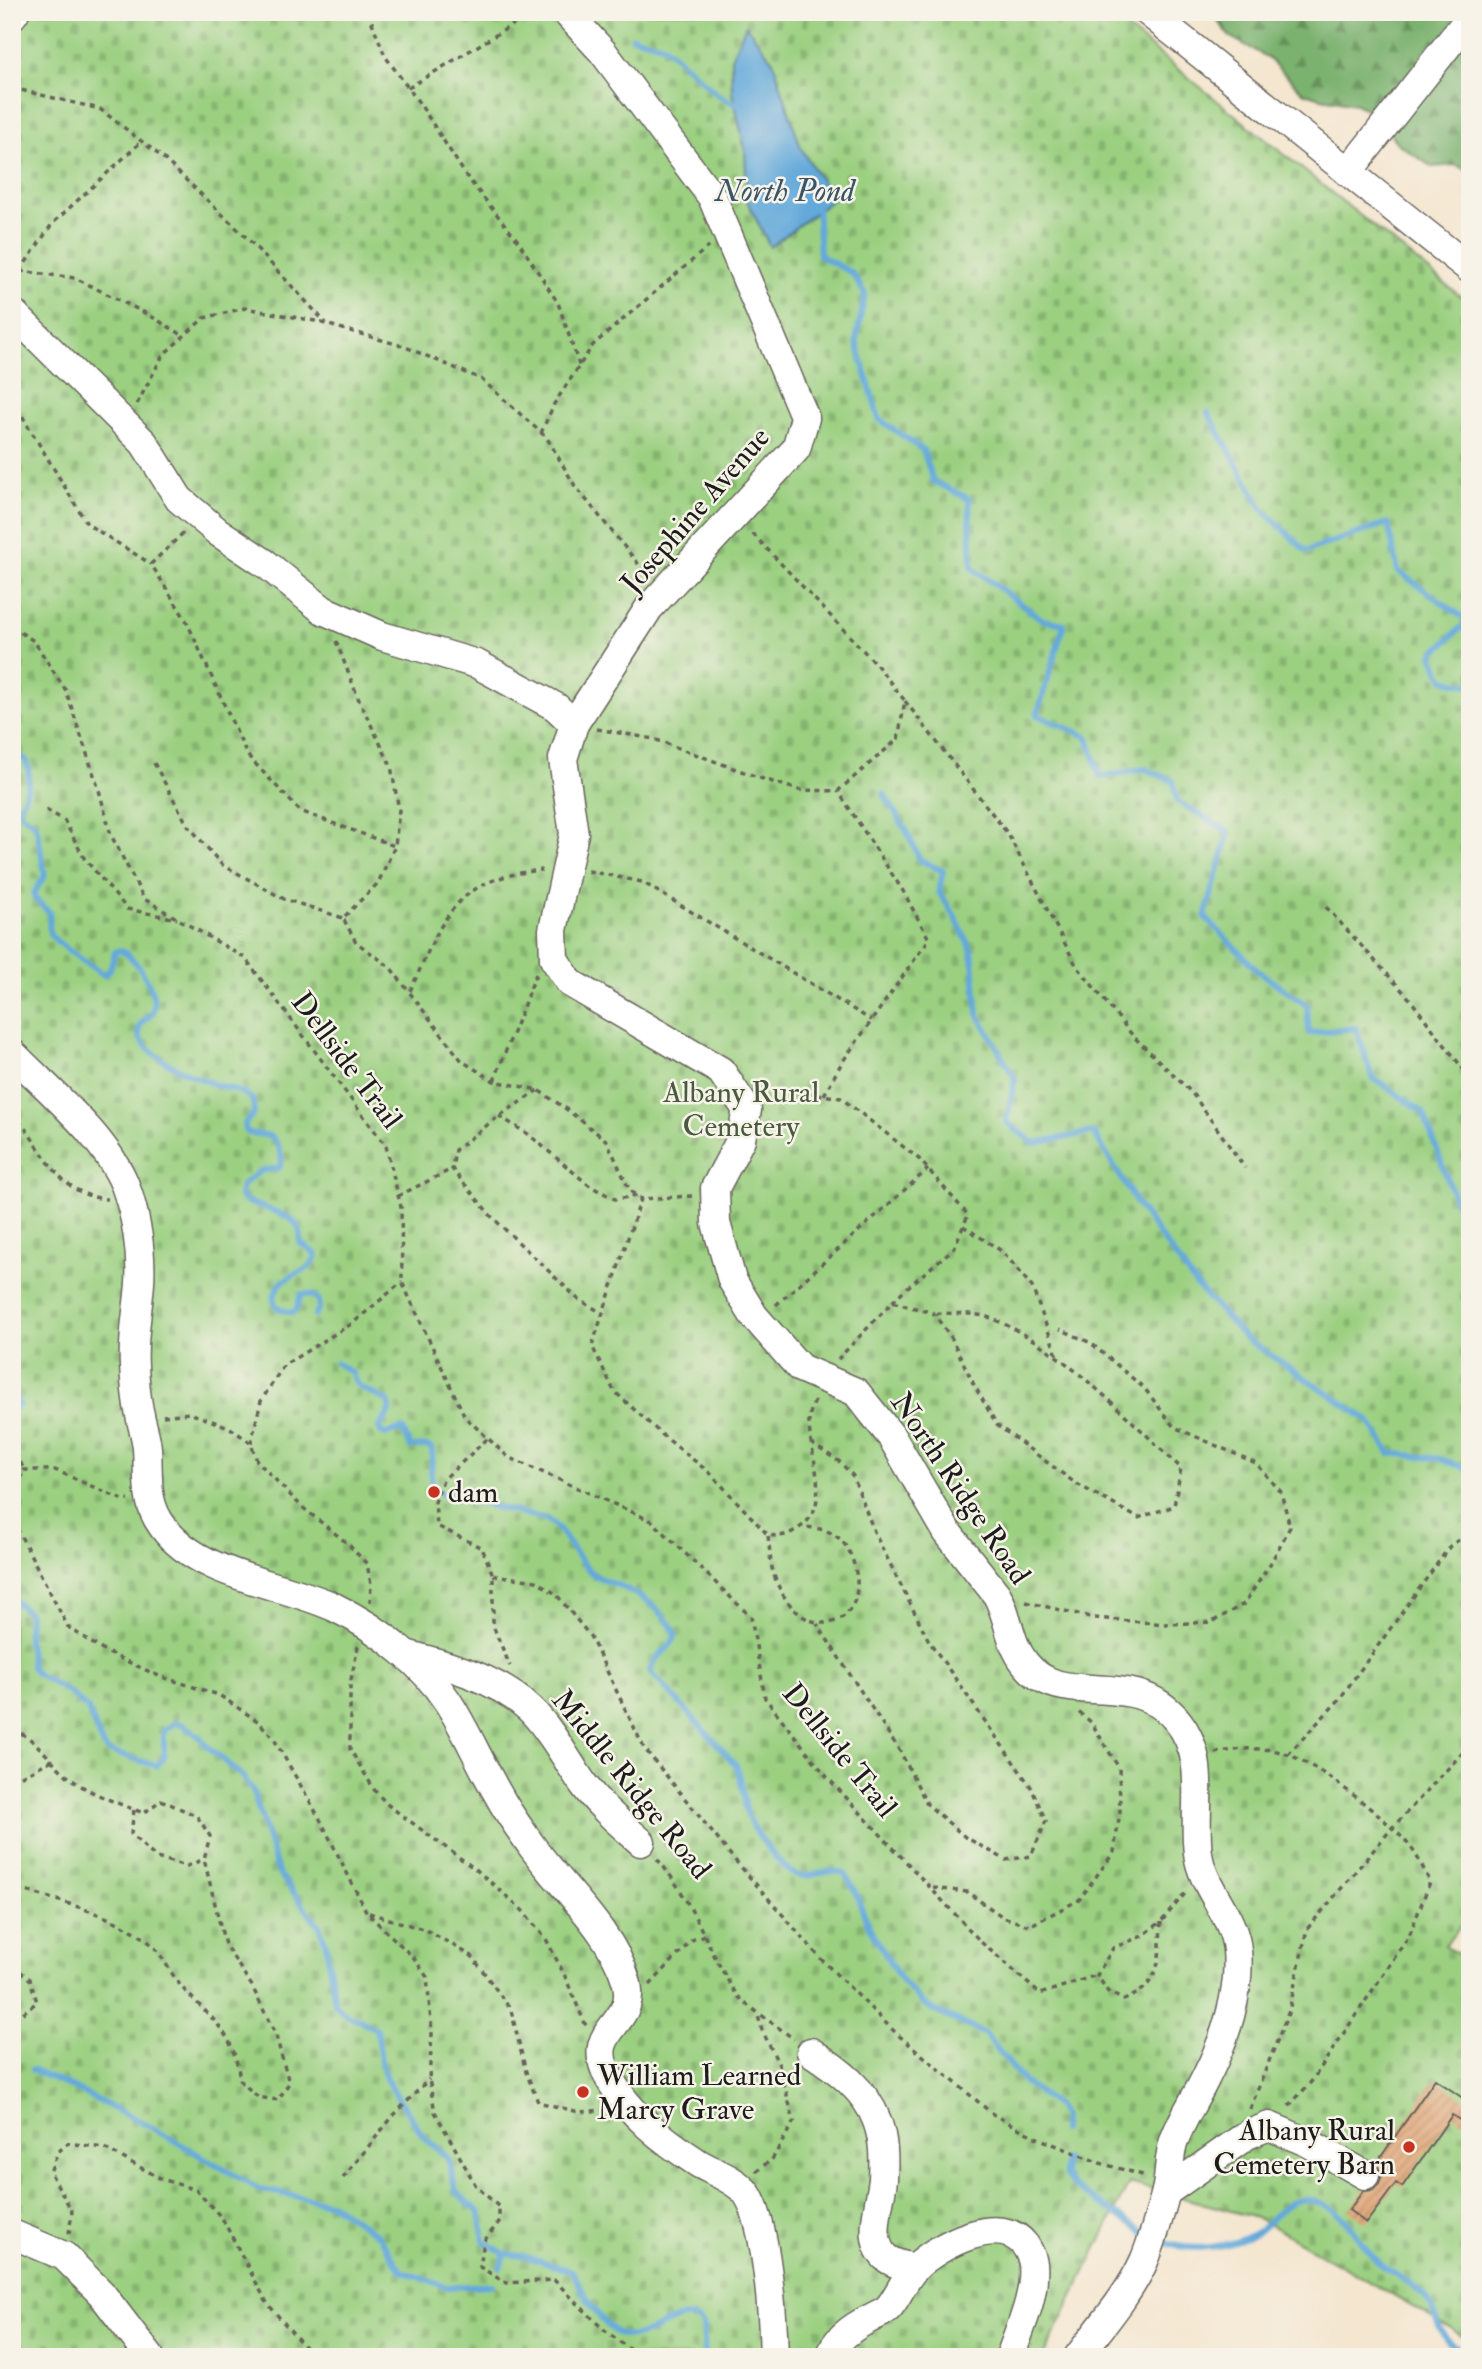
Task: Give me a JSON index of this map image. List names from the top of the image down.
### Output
{
  "streets": {
    "street": ["Josephine Avenue", "North Ridge Road", "Middle Ridge Road"],
    "path": ["Dellside Trail"]
  },
  "water": ["North Pond"],
  "parks": ["Albany Rural Cemetery"],
  "places": ["dam", "William Learned Marcy Grave", "Albany Rural Cemetery Barn"]
}
